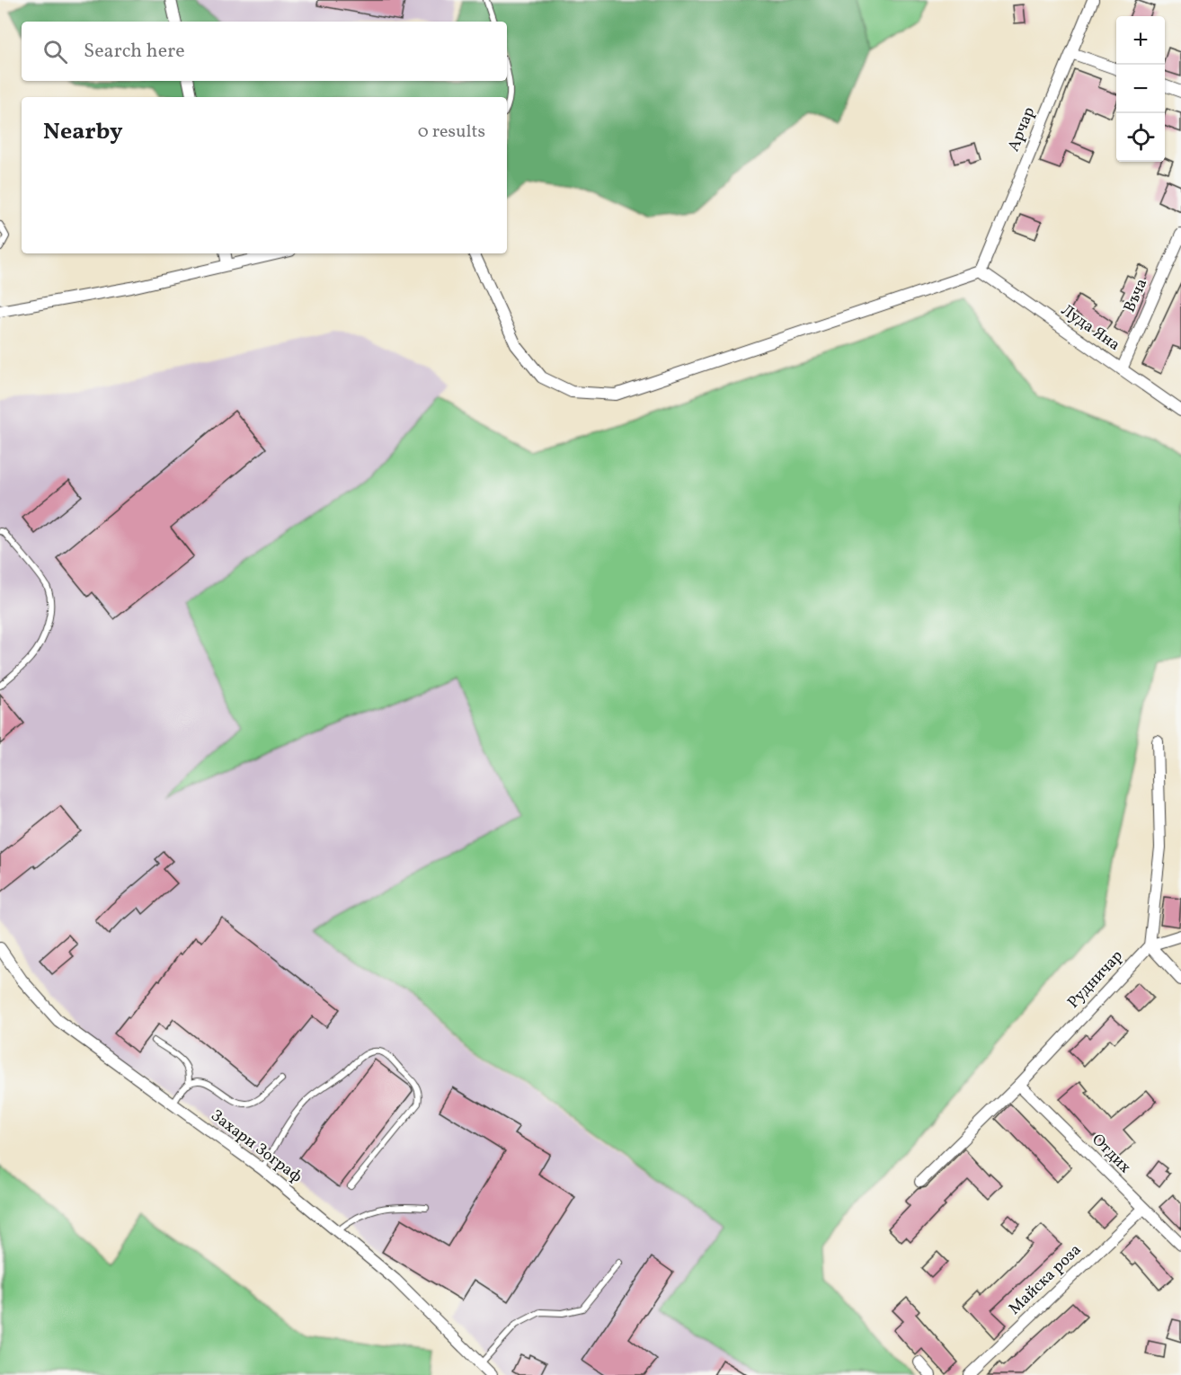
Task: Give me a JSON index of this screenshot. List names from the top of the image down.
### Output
{
  "streets": {
    "street": [
      "Арчар",
      "Въча",
      "Луда Яна",
      "Рудничар",
      "Захари Зограф",
      "Отдих",
      "Майска роза"
    ]
  },
  "crossings": [
    ["Арчар", "Луда Яна"],
    ["Въча", "Луда Яна"],
    ["Рудничар", "Отдих"],
    ["Отдих", "Майска роза"]
  ],
  "page": {
    "map_buttons": ["+", "−"],
    "search": "Search here",
    "heading": ["Nearby", "0 results"]
  }
}
